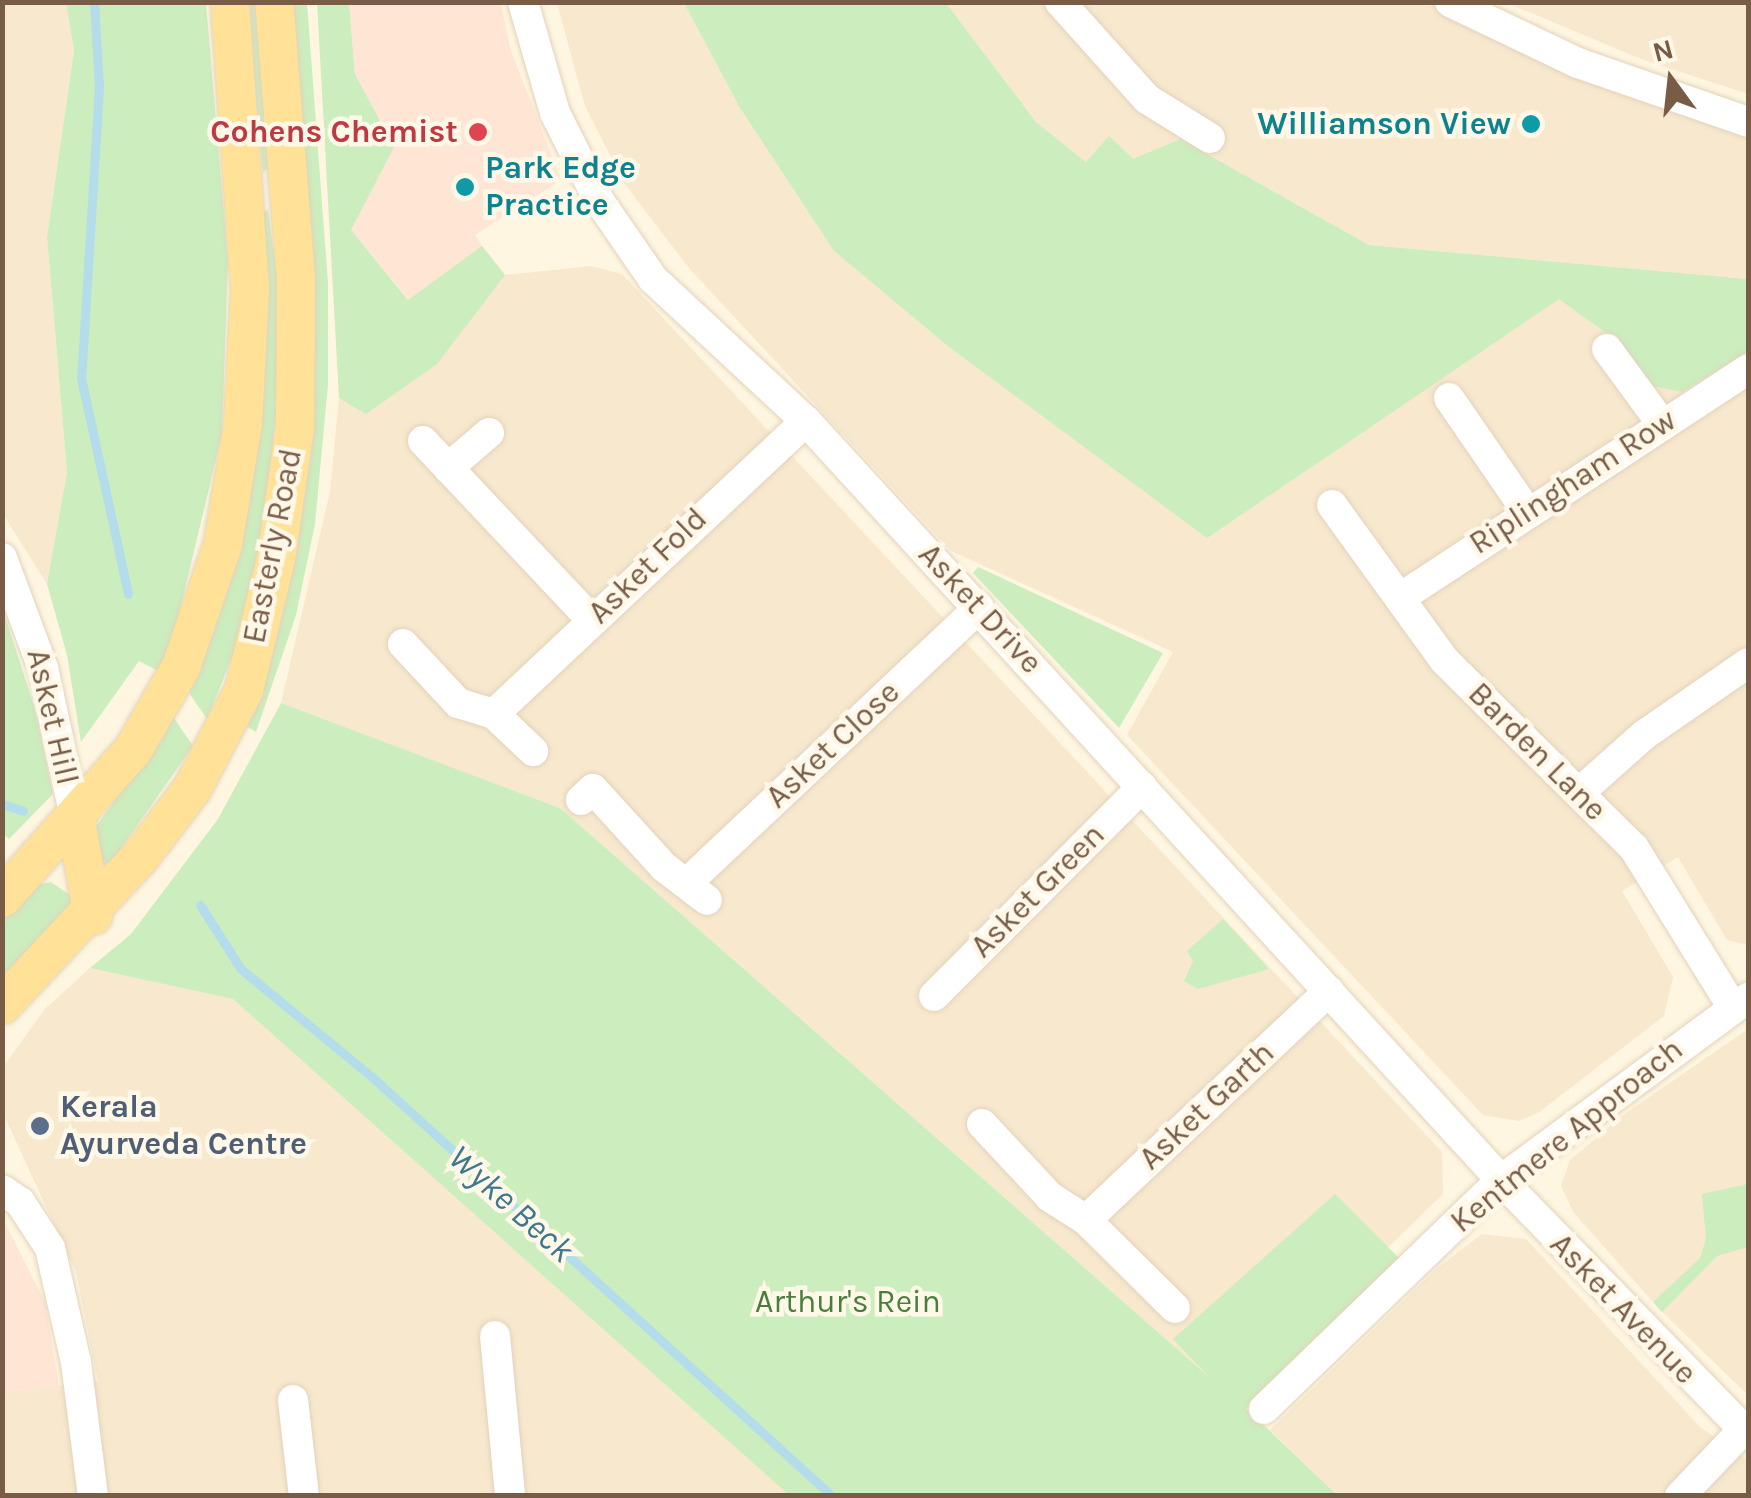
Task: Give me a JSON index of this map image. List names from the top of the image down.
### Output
{
  "streets": {
    "main road": ["Easterly Road"],
    "street": [
      "Riplingham Row",
      "Asket Fold",
      "Asket Drive",
      "Asket Hill",
      "Asket Close",
      "Barden Lane",
      "Asket Green",
      "Asket Garth",
      "Kentmere Approach",
      "Asket Avenue"
    ]
  },
  "crossings": [
    ["Riplingham Row", "Barden Lane"],
    ["Easterly Road", "Asket Hill"],
    ["Asket Fold", "Asket Drive"],
    ["Asket Drive", "Asket Close"],
    ["Asket Drive", "Asket Green"],
    ["Asket Drive", "Asket Garth"],
    ["Asket Drive", "Kentmere Approach"],
    ["Asket Drive", "Asket Avenue"],
    ["Barden Lane", "Kentmere Approach"],
    ["Kentmere Approach", "Asket Avenue"]
  ],
  "water": ["Wyke Beck"],
  "parks": ["Arthur's Rein"],
  "places": [
    "Williamson View",
    "Cohens Chemist",
    "Park Edge Practice",
    "Kerala Ayurveda Centre"
  ],
  "north": "top"
}
